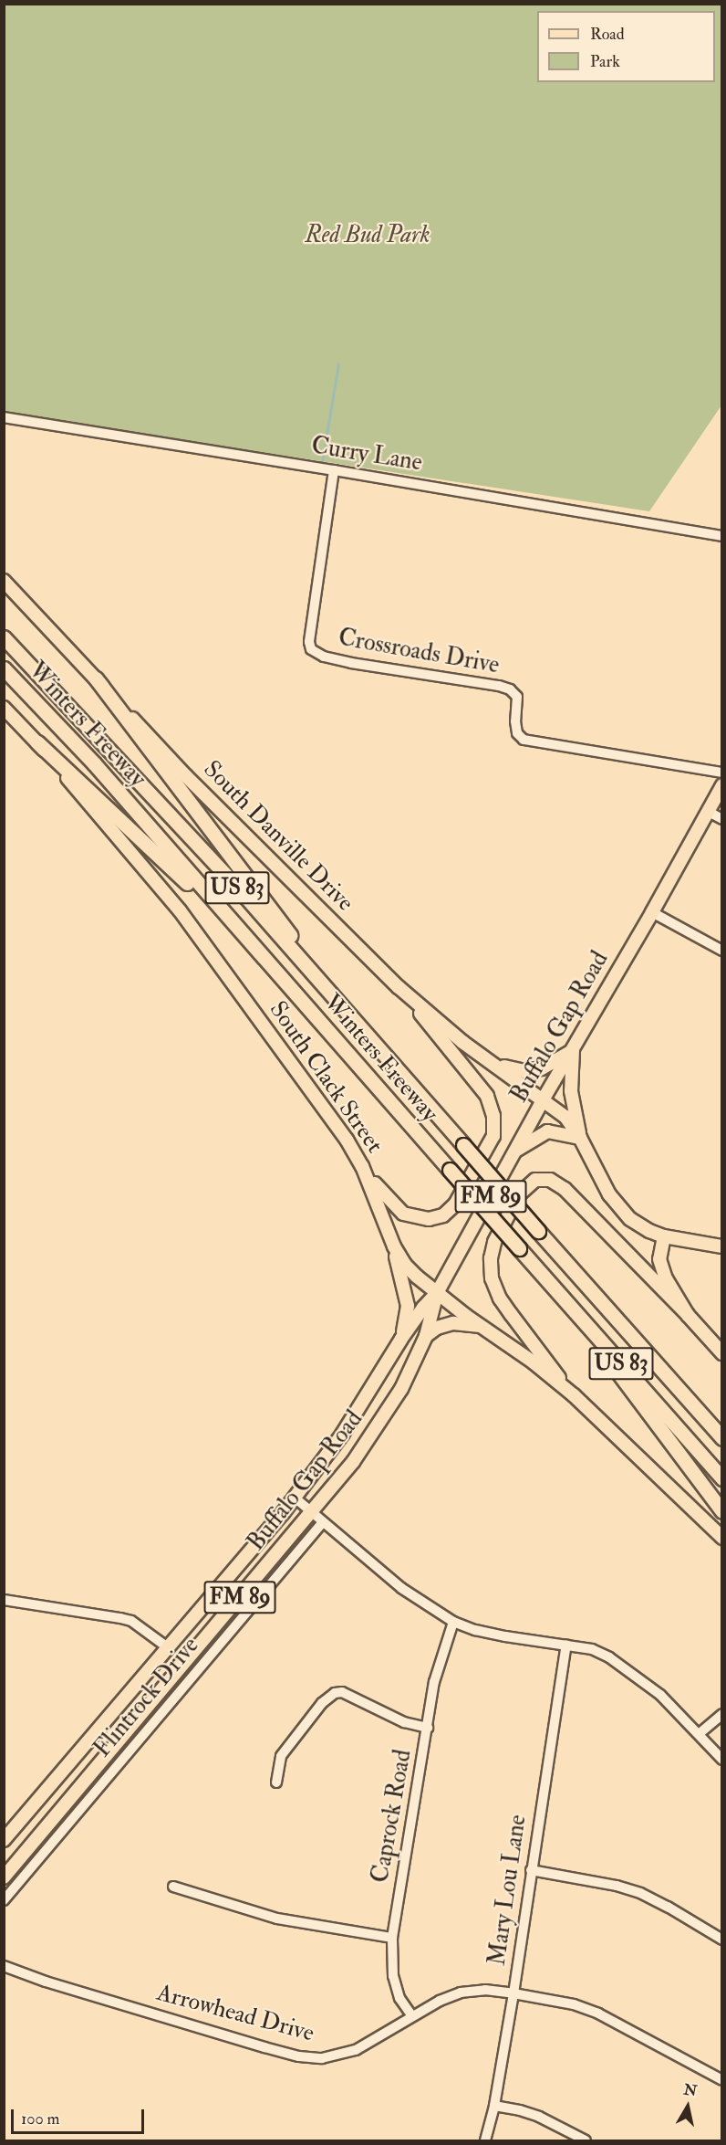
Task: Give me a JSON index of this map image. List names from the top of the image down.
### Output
{
  "streets": {
    "highway": ["Winters Freeway", "US 83"],
    "main road": [
      "South Danville Drive",
      "Buffalo Gap Road",
      "South Clack Street",
      "FM 89"
    ],
    "street": [
      "Curry Lane",
      "Crossroads Drive",
      "Flintrock Drive",
      "Caprock Road",
      "Mary Lou Lane",
      "Arrowhead Drive"
    ]
  },
  "crossings": [
    ["Curry Lane", "Crossroads Drive"],
    ["South Danville Drive", "Buffalo Gap Road"],
    ["Buffalo Gap Road", "South Clack Street"],
    ["Caprock Road", "Arrowhead Drive"],
    ["Mary Lou Lane", "Arrowhead Drive"]
  ],
  "parks": ["Red Bud Park"],
  "legend": ["Road", "Park"],
  "scale_bar": "100 m",
  "north": "top"
}
